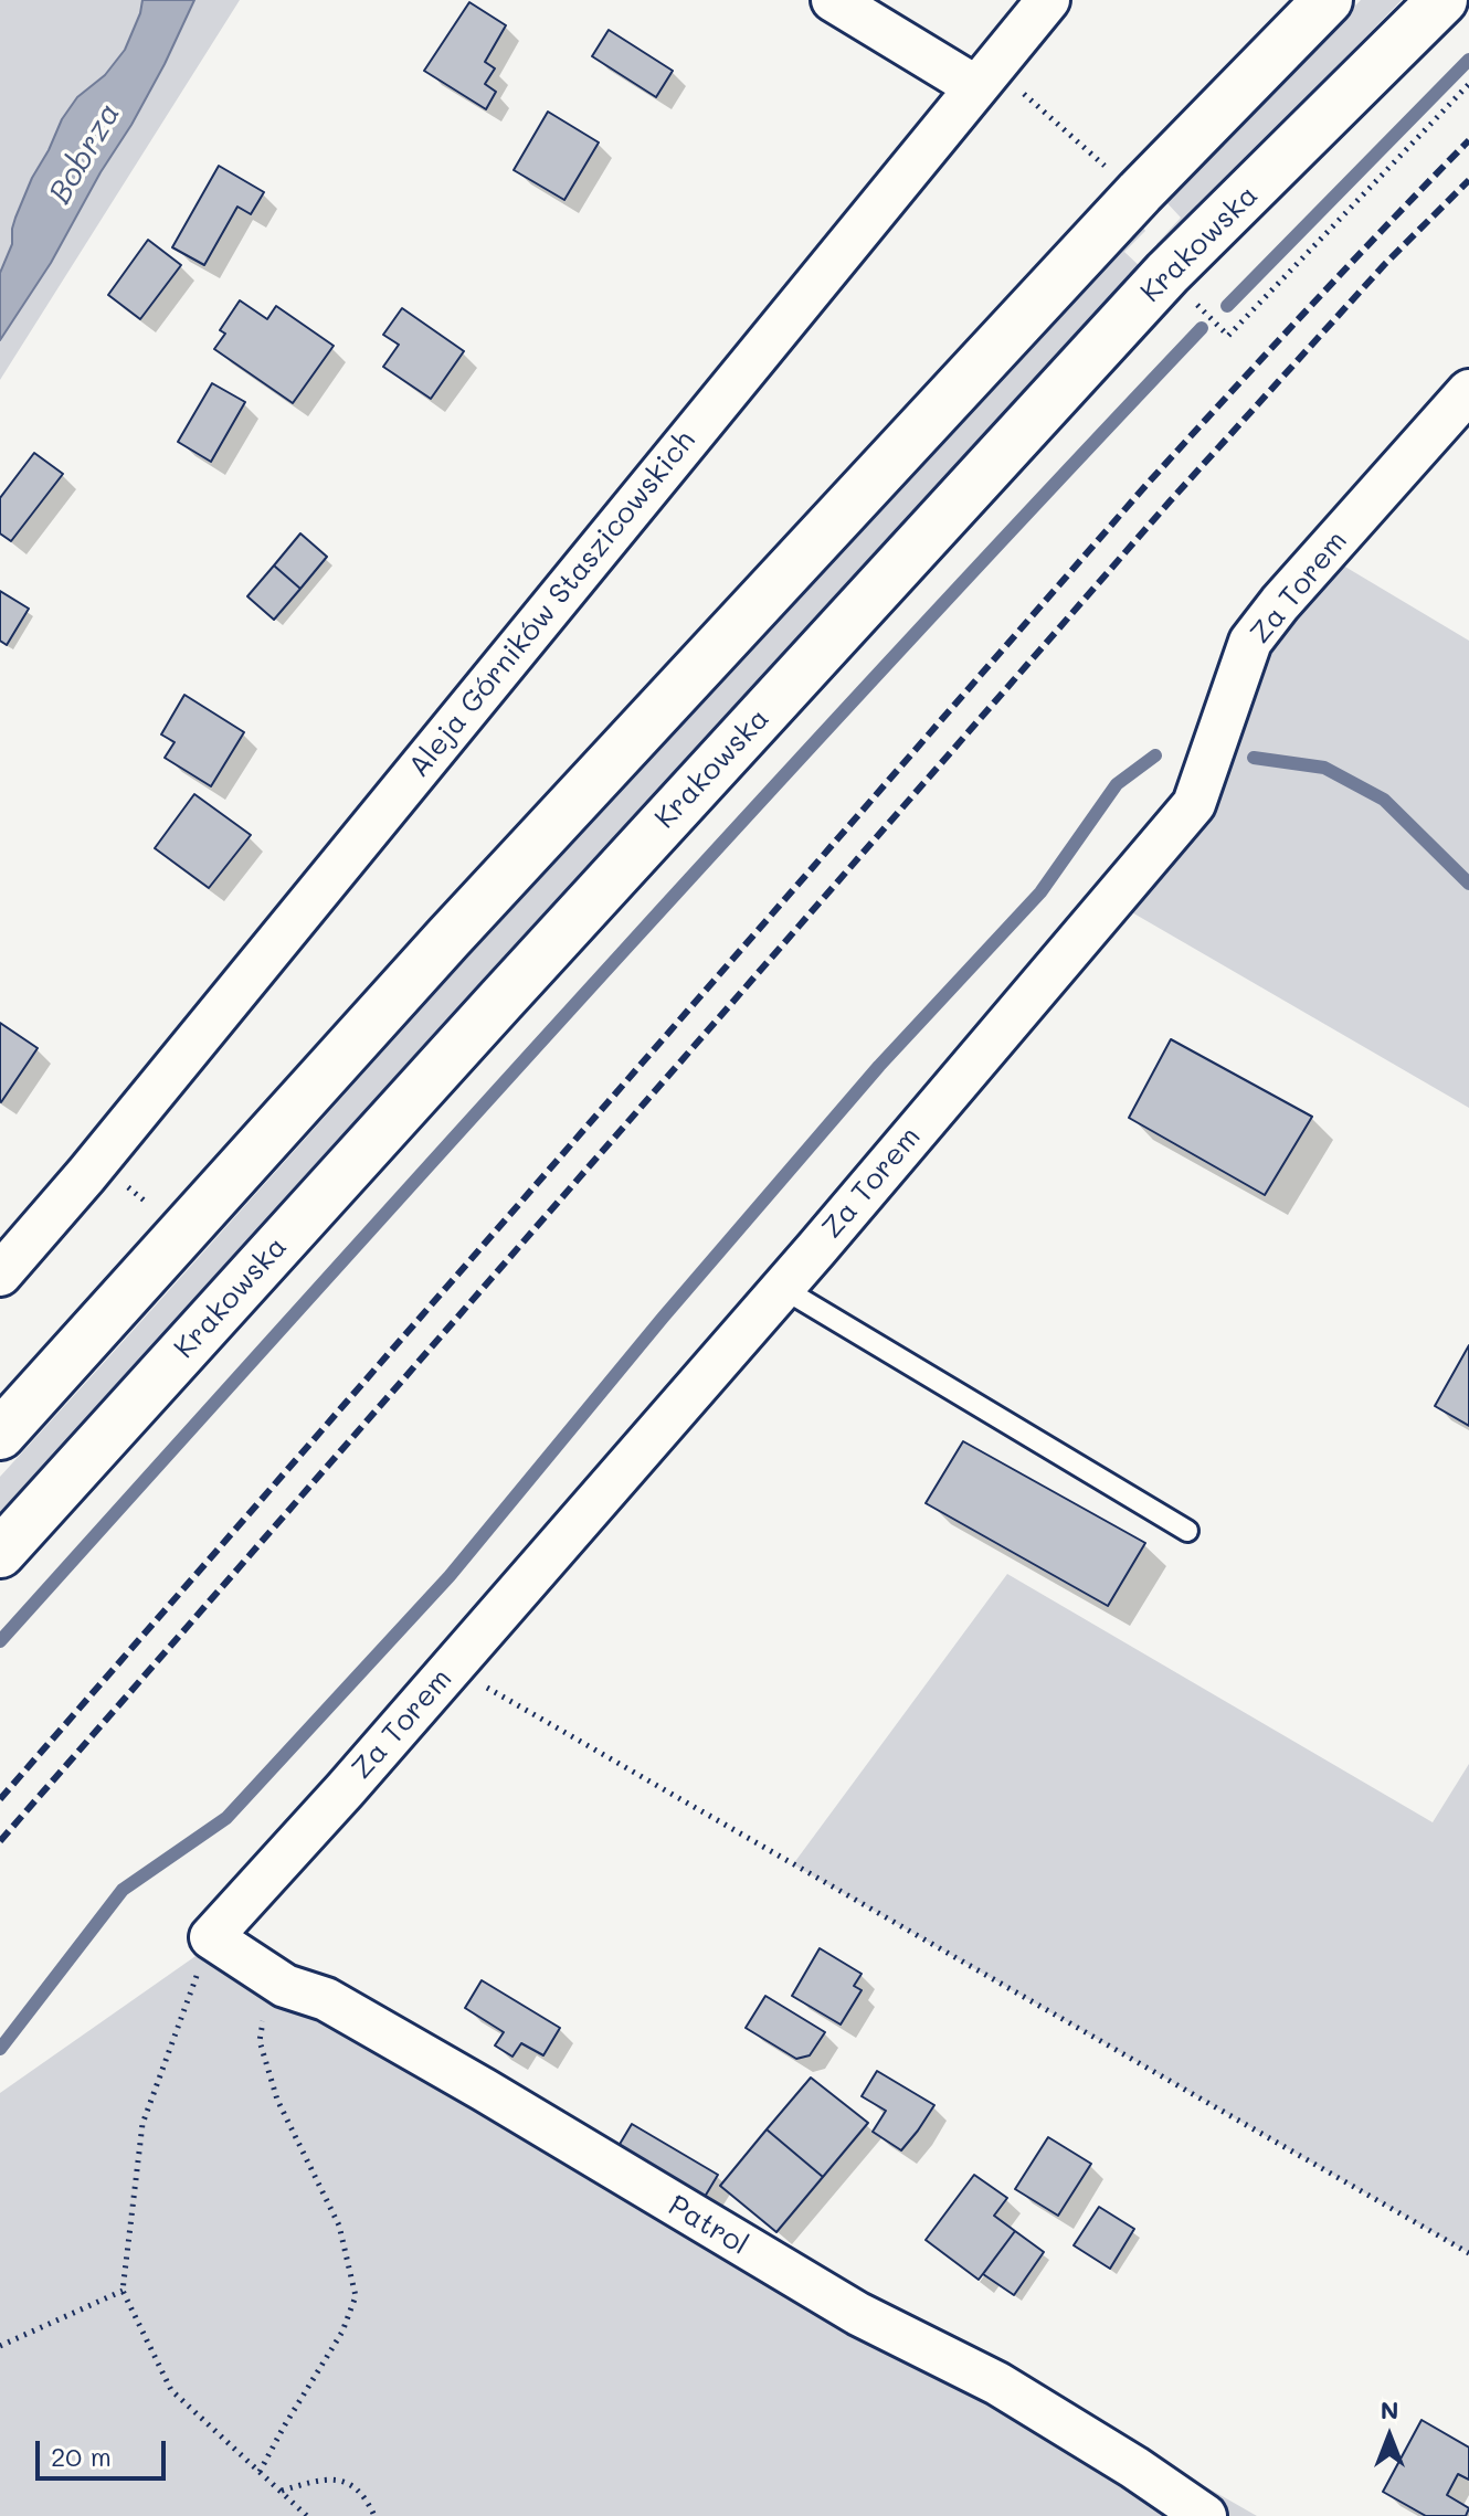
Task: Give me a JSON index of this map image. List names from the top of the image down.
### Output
{
  "streets": {
    "main road": ["Krakowska"],
    "street": ["Za Torem", "Aleja Górników Staszicowskich", "Patrol"]
  },
  "crossings": [
    ["Za Torem", "Patrol"]
  ],
  "water": ["Bobrza"],
  "scale_bar": "20 m",
  "north": "top"
}
